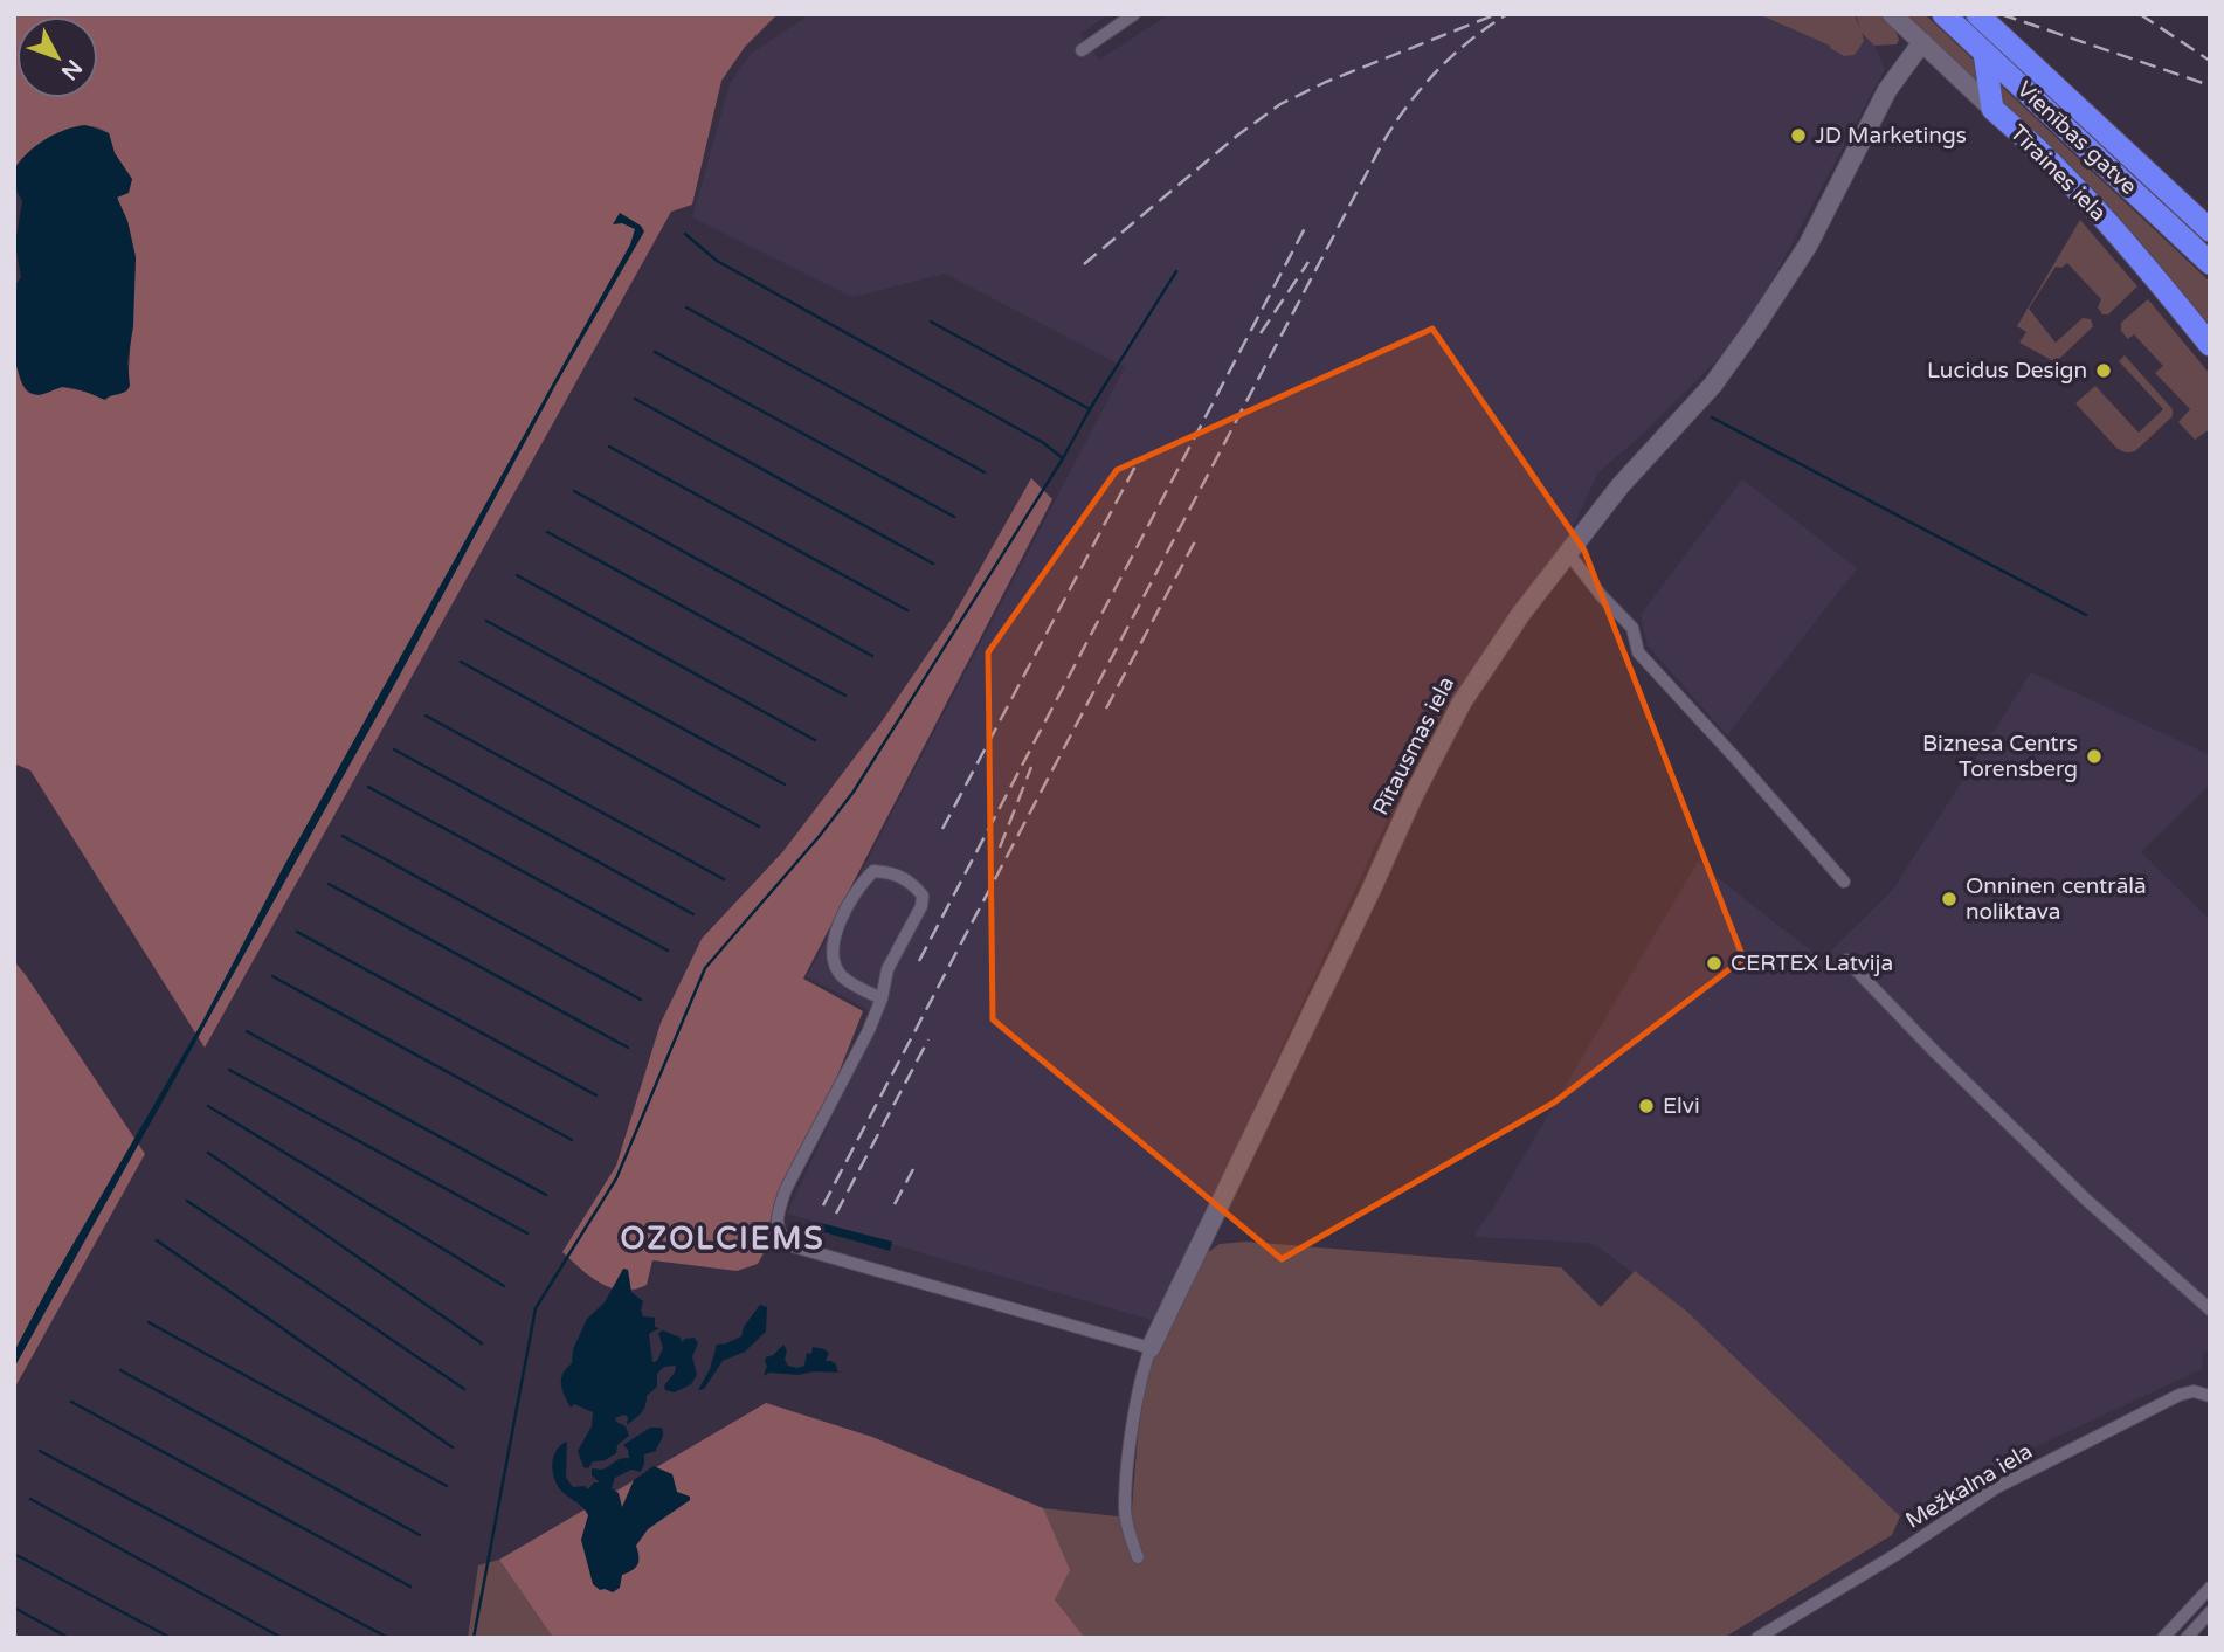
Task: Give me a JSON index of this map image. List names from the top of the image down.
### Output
{
  "streets": {
    "highway": ["Vienības gatve", "Tīraines iela"],
    "street": ["Rītausmas iela", "Mežkalna iela"]
  },
  "crossings": [
    ["Tīraines iela", "Rītausmas iela"]
  ],
  "districts": ["OZOLCIEMS"],
  "places": [
    "JD Marketings",
    "Lucidus Design",
    "Biznesa Centrs Torensberg",
    "Onninen centrālā noliktava",
    "CERTEX Latvija",
    "Elvi"
  ],
  "north": "bottom right"
}
